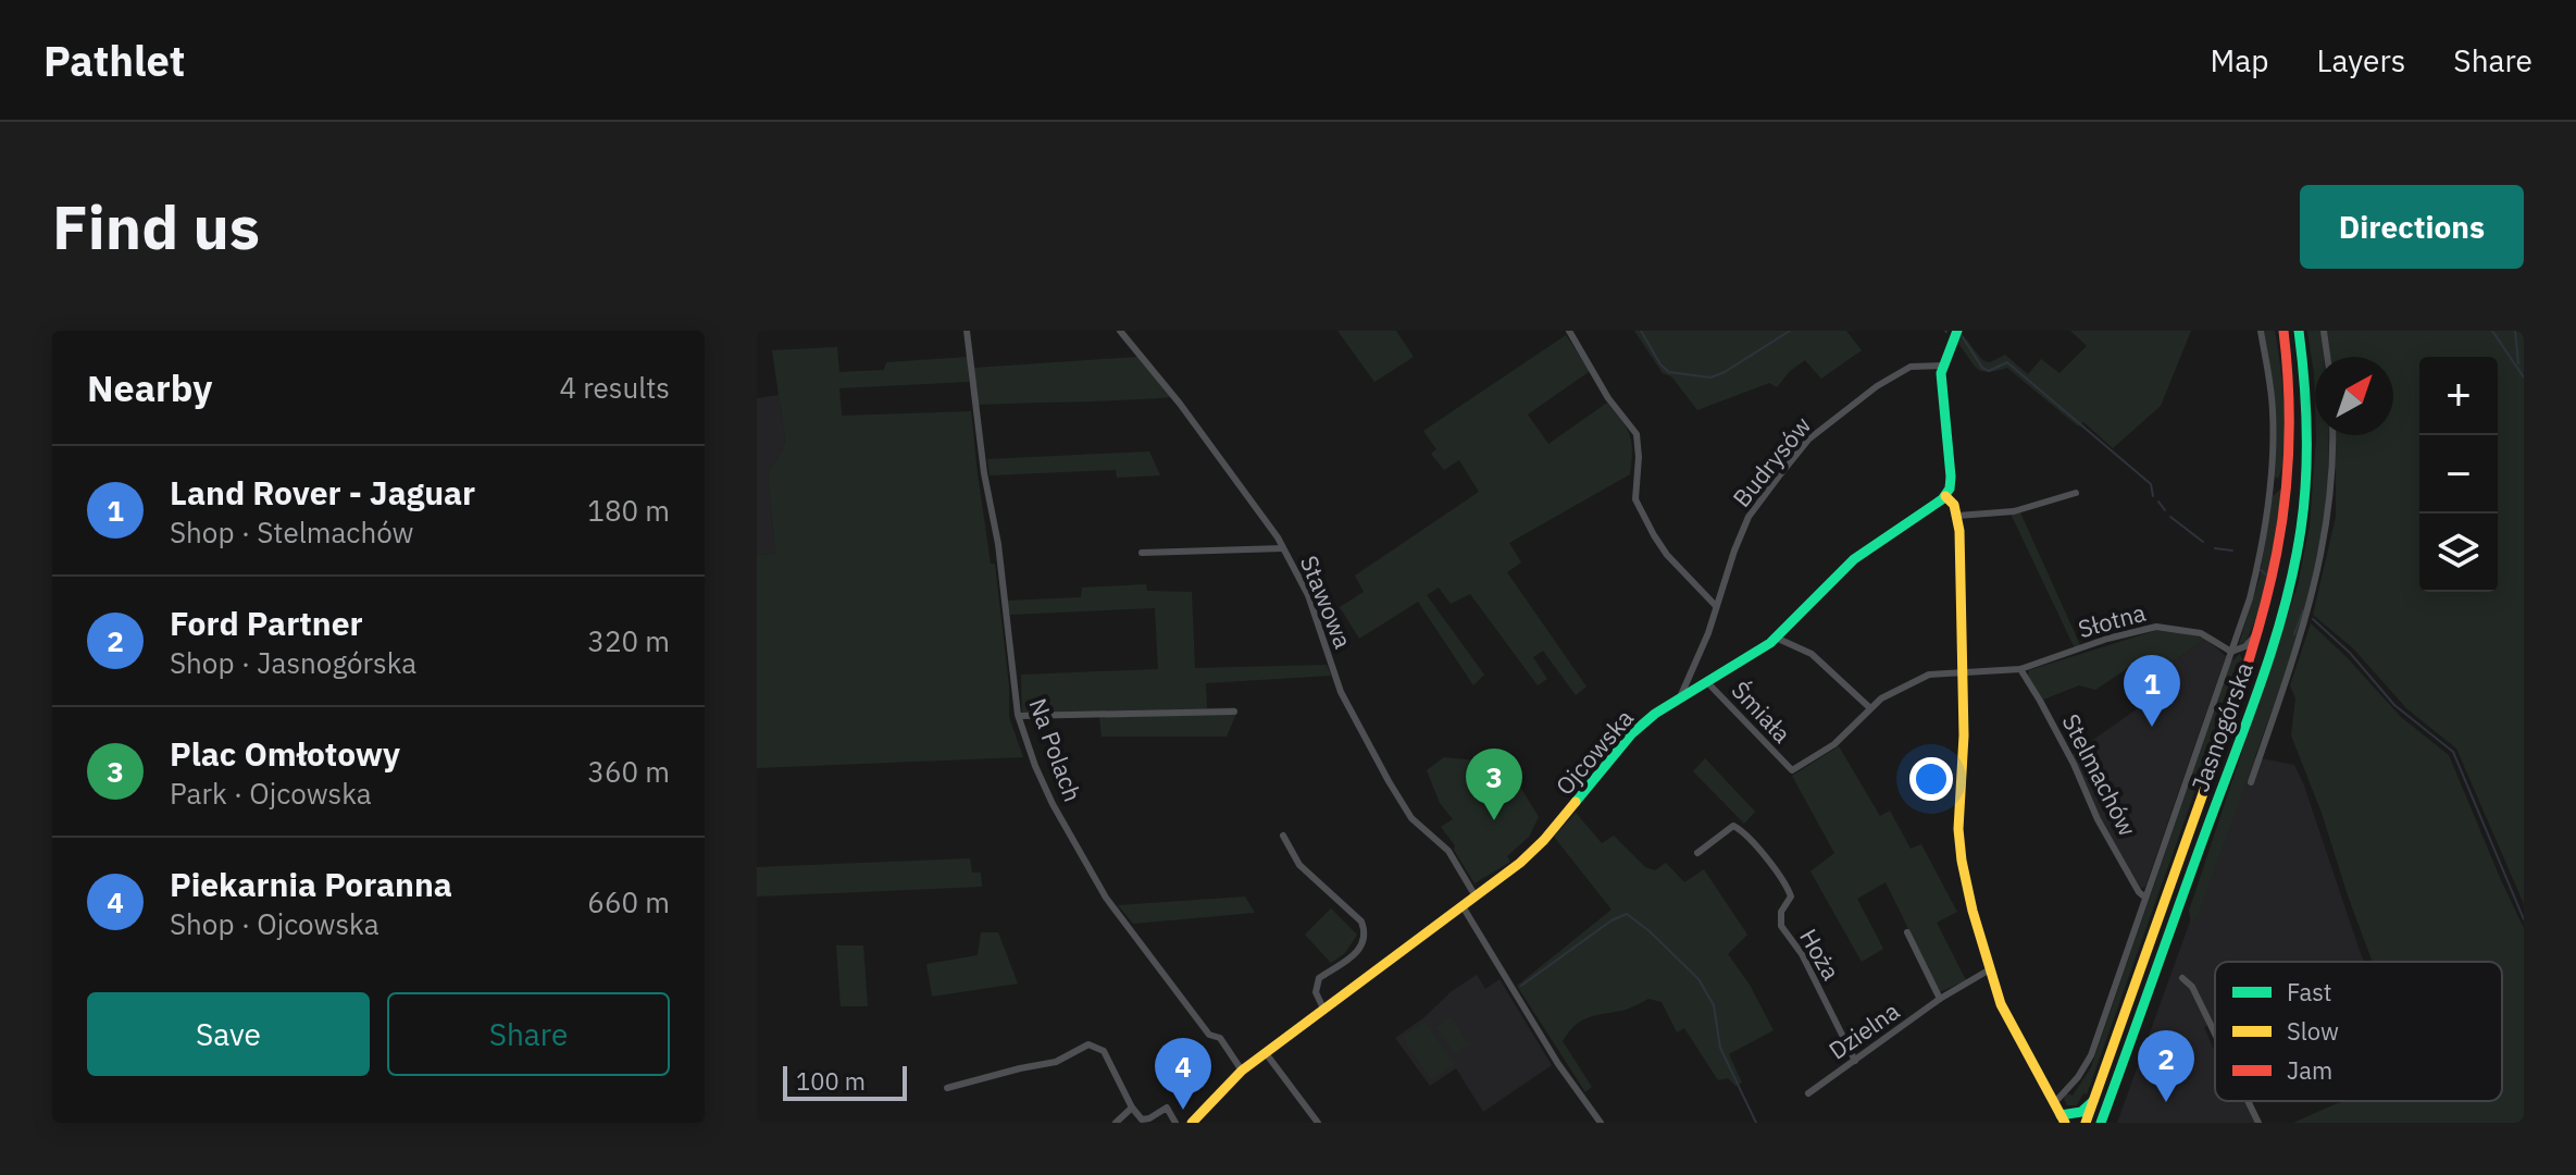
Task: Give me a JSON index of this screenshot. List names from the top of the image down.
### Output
{
  "streets": {
    "street": [
      "Budrysów",
      "Stawowa",
      "Słotna",
      "Śmiała",
      "Jasnogórska",
      "Na Polach",
      "Ojcowska",
      "Stelmachów",
      "Hoża",
      "Dzielna"
    ]
  },
  "crossings": [
    ["Budrysów", "Ojcowska"],
    ["Stawowa", "Ojcowska"],
    ["Słotna", "Śmiała"],
    ["Słotna", "Stelmachów"],
    ["Śmiała", "Ojcowska"],
    ["Na Polach", "Ojcowska"],
    ["Hoża", "Dzielna"]
  ],
  "legend": ["Fast", "Slow", "Jam"],
  "scale_bar": "100 m",
  "north": "top right",
  "page": {
    "header": "Pathlet",
    "nav": ["Map", "Layers", "Share"],
    "buttons": [
      "Directions",
      ["Save", "Share"]
    ],
    "title": "Find us",
    "heading": ["Nearby", "4 results"],
    "map_buttons": ["+", "−"],
    "list": [
      {
        "mark": "1",
        "name": "Land Rover - Jaguar",
        "note": "Shop · Stelmachów",
        "value": "180 m"
      },
      {
        "mark": "2",
        "name": "Ford Partner",
        "note": "Shop · Jasnogórska",
        "value": "320 m"
      },
      {
        "mark": "3",
        "name": "Plac Omłotowy",
        "note": "Park · Ojcowska",
        "value": "360 m"
      },
      {
        "mark": "4",
        "name": "Piekarnia Poranna",
        "note": "Shop · Ojcowska",
        "value": "660 m"
      }
    ],
    "pins": [
      "1",
      "3",
      "2",
      "4"
    ],
    "scale": "100 m"
  }
}
